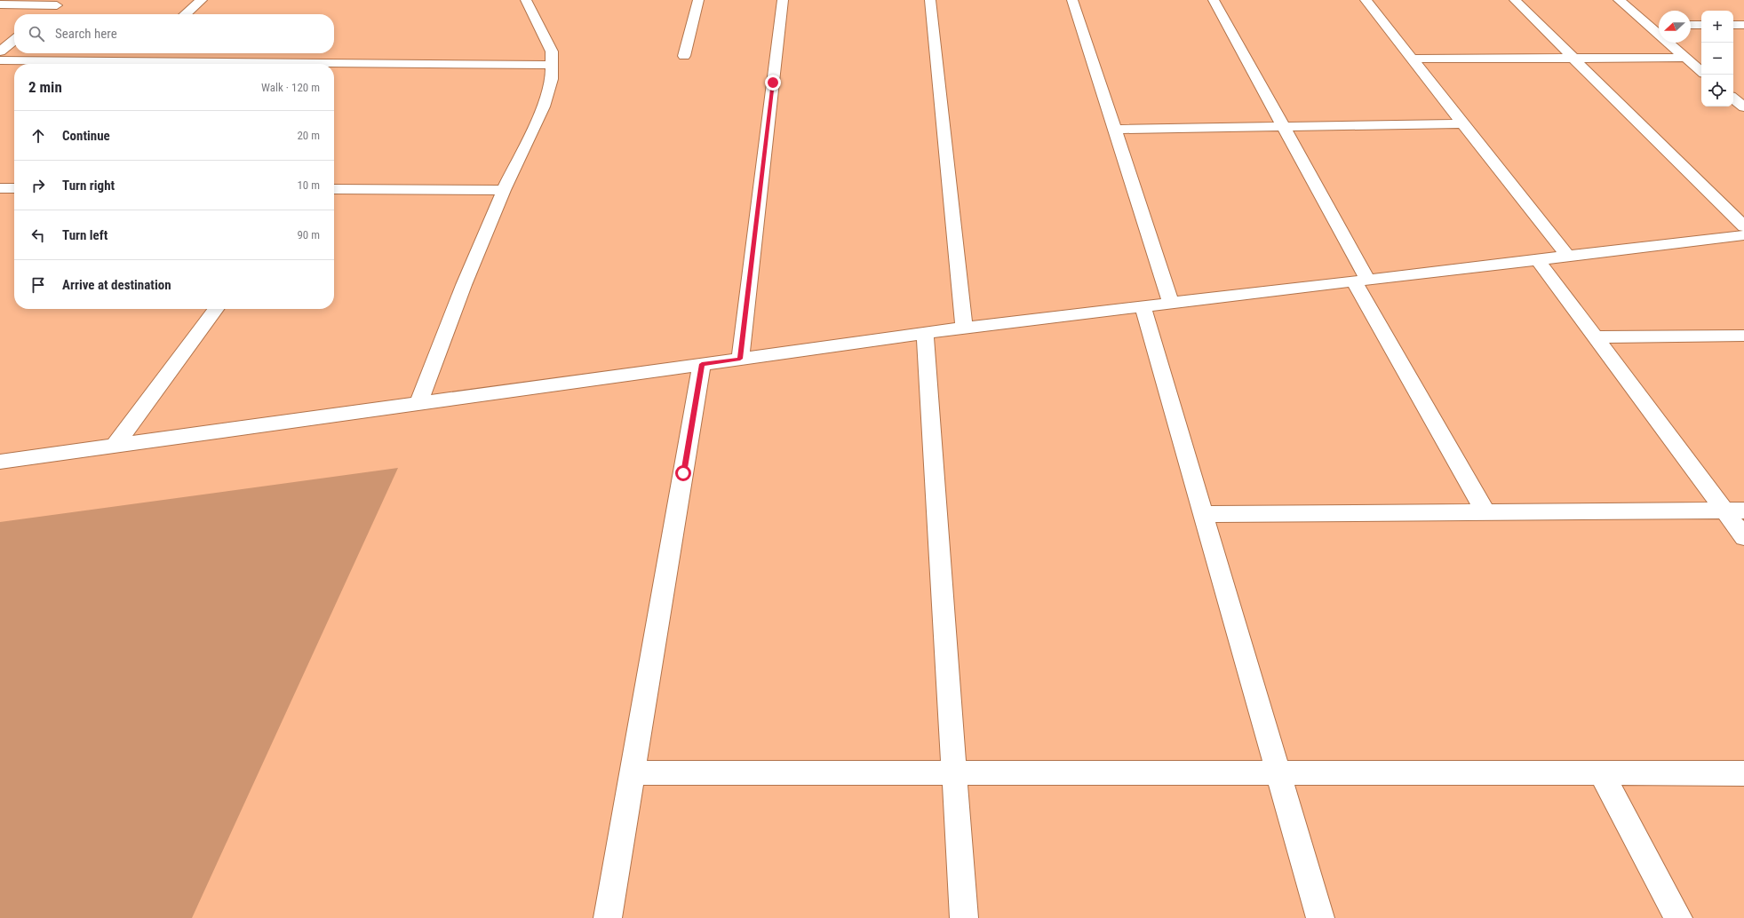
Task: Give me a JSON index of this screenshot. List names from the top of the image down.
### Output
{
  "north": "left",
  "page": {
    "map_buttons": ["+", "−"],
    "search": "Search here",
    "heading": ["2 min", "Walk · 120 m"],
    "list": [
      ["Continue", "20 m"],
      ["Turn right", "10 m"],
      ["Turn left", "90 m"],
      "Arrive at destination"
    ]
  }
}
